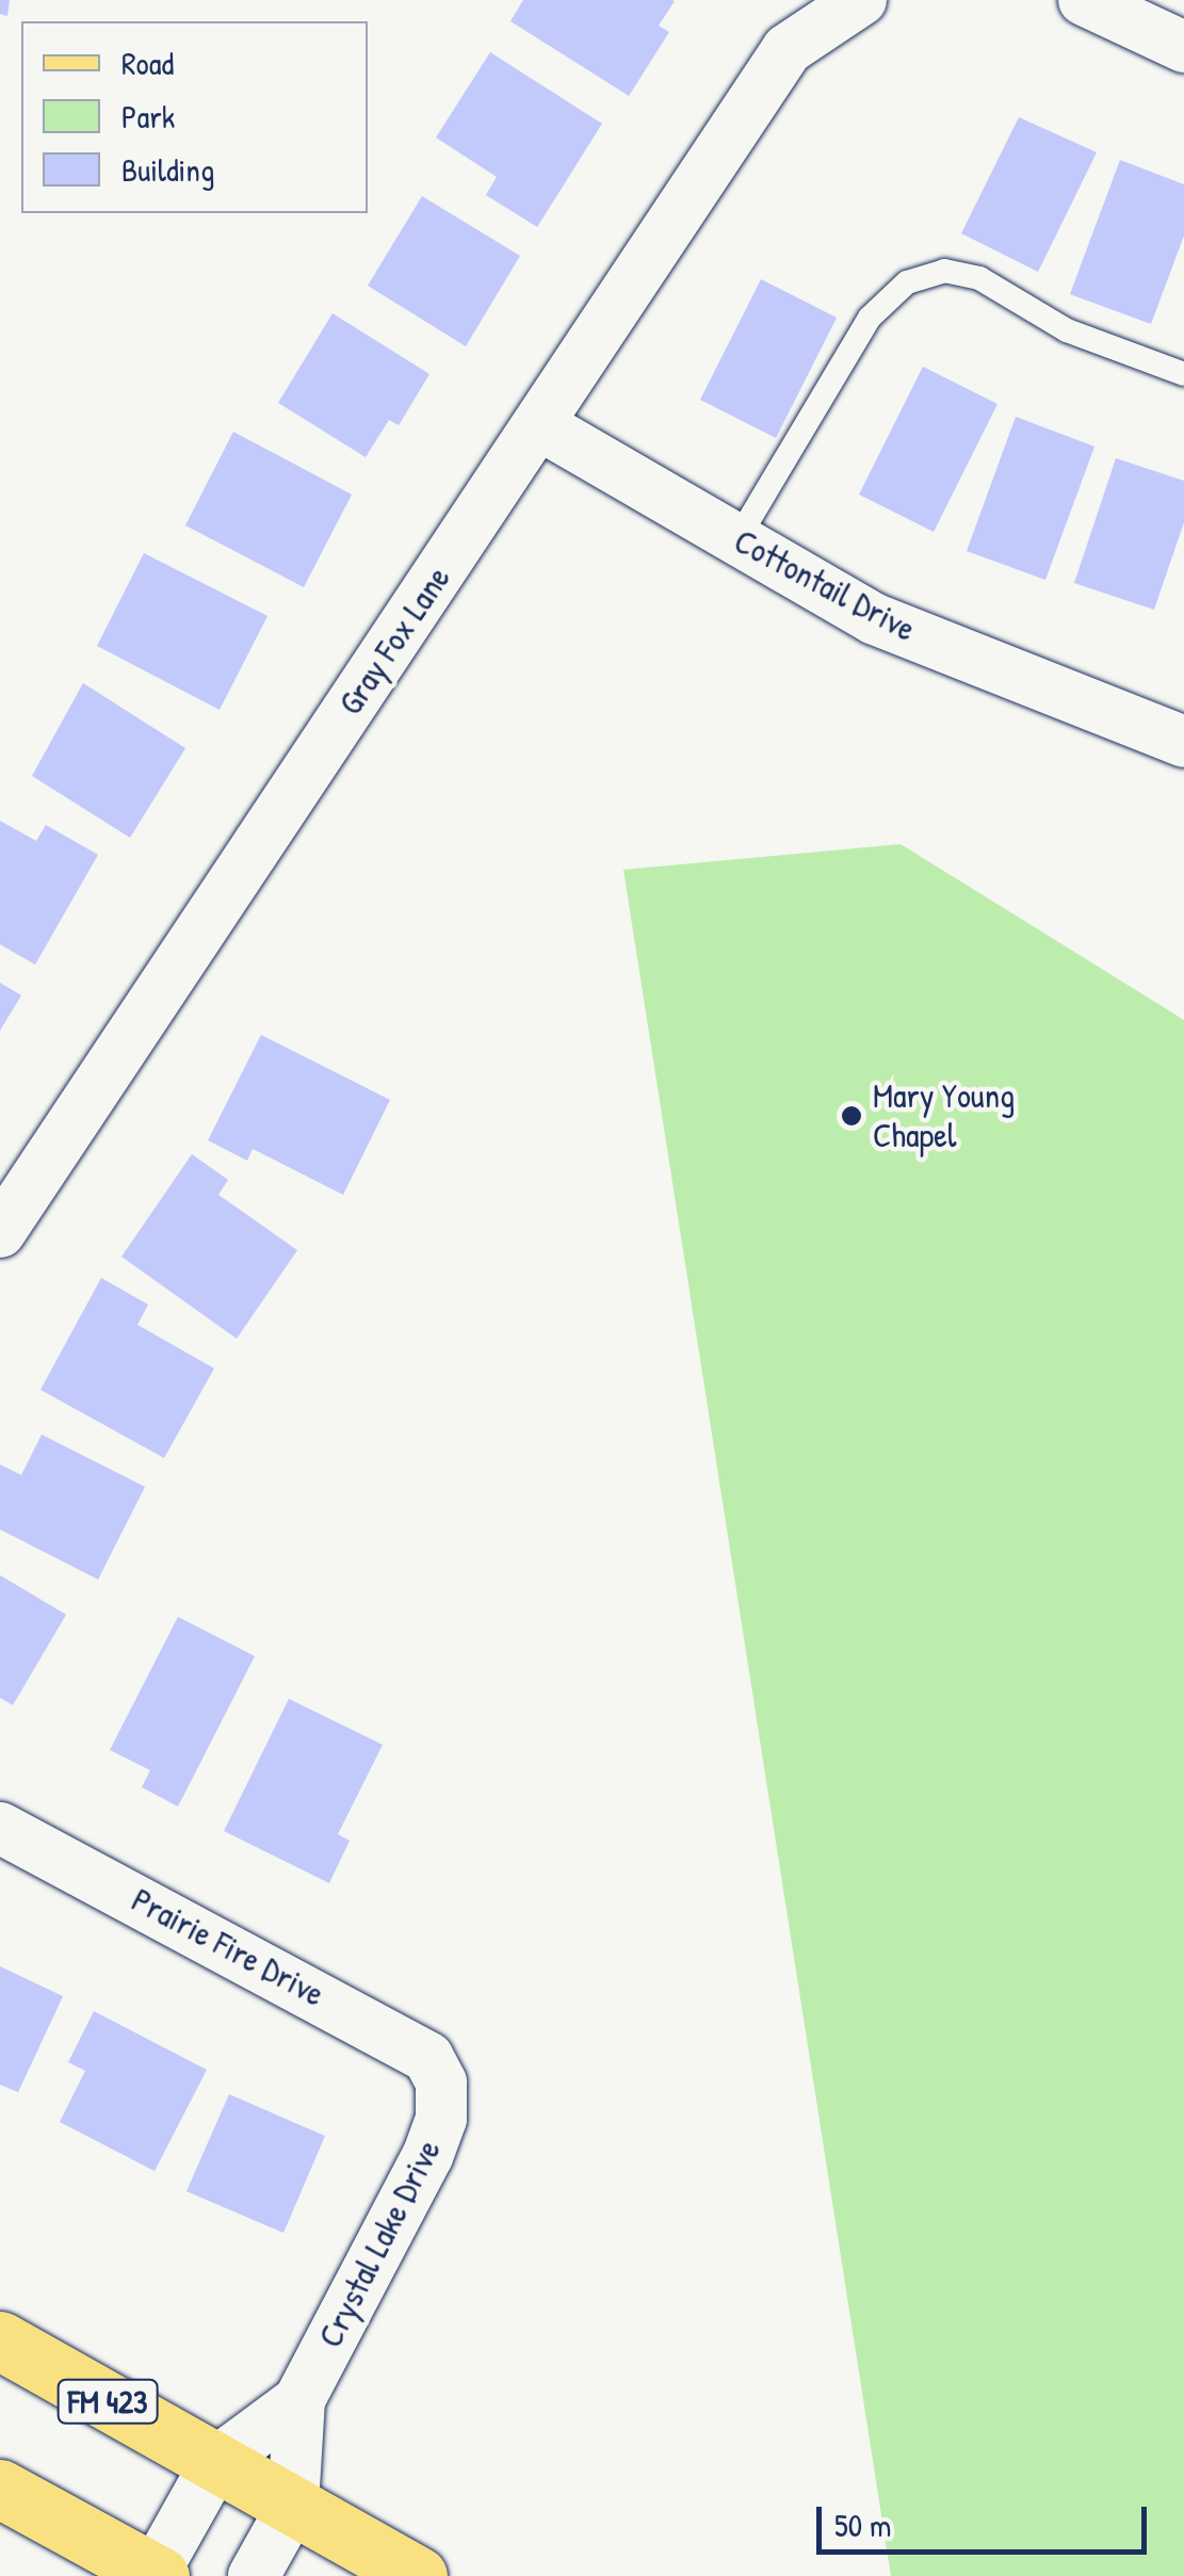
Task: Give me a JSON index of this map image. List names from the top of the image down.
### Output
{
  "streets": {
    "main road": ["FM 423"],
    "street": [
      "Cottontail Drive",
      "Gray Fox Lane",
      "Prairie Fire Drive",
      "Crystal Lake Drive"
    ]
  },
  "crossings": [
    ["Cottontail Drive", "Gray Fox Lane"],
    ["Prairie Fire Drive", "Crystal Lake Drive"],
    ["Crystal Lake Drive", "FM 423"]
  ],
  "places": ["Mary Young Chapel"],
  "legend": ["Road", "Park", "Building"],
  "scale_bar": "50 m"
}
